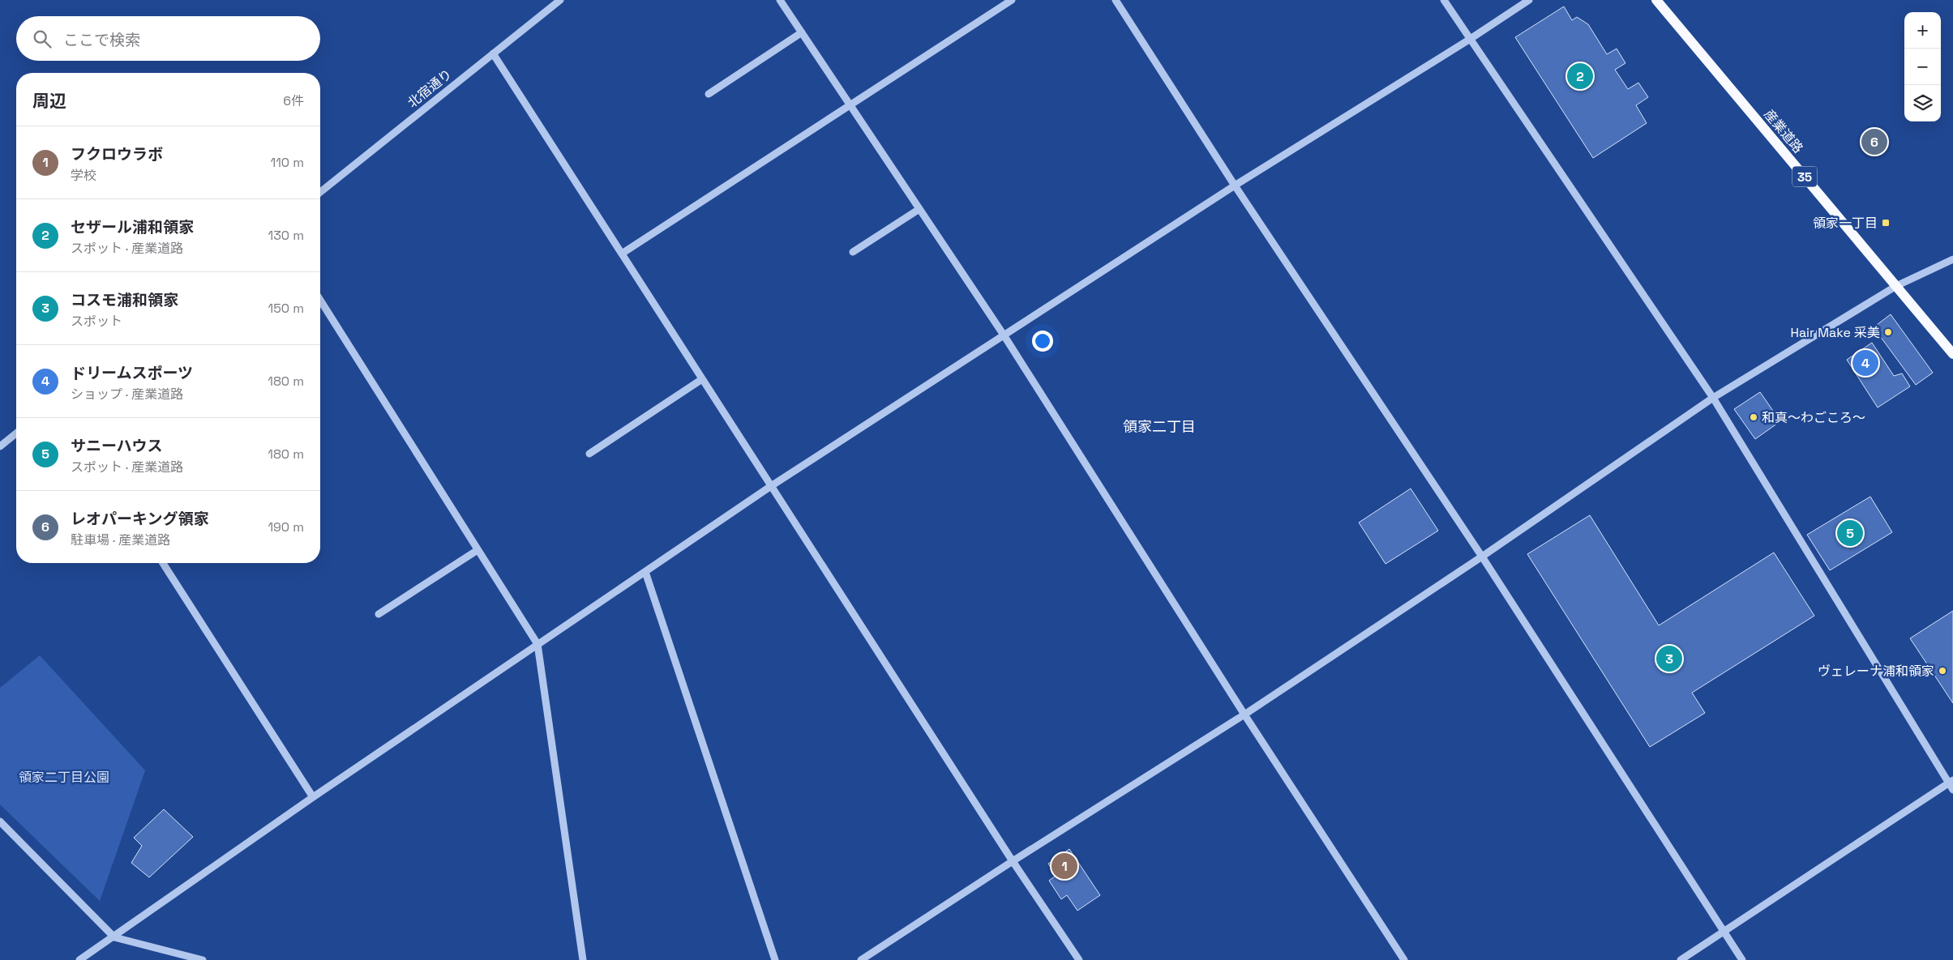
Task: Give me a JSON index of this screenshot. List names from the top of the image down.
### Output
{
  "streets": {
    "main road": ["産業道路", "35"],
    "street": ["北宿通り"]
  },
  "districts": ["領家二丁目"],
  "parks": ["領家二丁目公園"],
  "places": {
    "transit": ["領家一丁目"],
    "other": ["Hair Make 采美", "和真～わごころ～", "ヴェレーナ浦和領家"]
  },
  "page": {
    "map_buttons": ["+", "−"],
    "search": "ここで検索",
    "pins": [
      "2",
      "6",
      "4",
      "5",
      "3",
      "1"
    ],
    "heading": ["周辺", "6件"],
    "list": [
      {
        "mark": "1",
        "name": "フクロウラボ",
        "note": "学校",
        "value": "110 m"
      },
      {
        "mark": "2",
        "name": "セザール浦和領家",
        "note": "スポット · 産業道路",
        "value": "130 m"
      },
      {
        "mark": "3",
        "name": "コスモ浦和領家",
        "note": "スポット",
        "value": "150 m"
      },
      {
        "mark": "4",
        "name": "ドリームスポーツ",
        "note": "ショップ · 産業道路",
        "value": "180 m"
      },
      {
        "mark": "5",
        "name": "サニーハウス",
        "note": "スポット · 産業道路",
        "value": "180 m"
      },
      {
        "mark": "6",
        "name": "レオパーキング領家",
        "note": "駐車場 · 産業道路",
        "value": "190 m"
      }
    ]
  }
}
